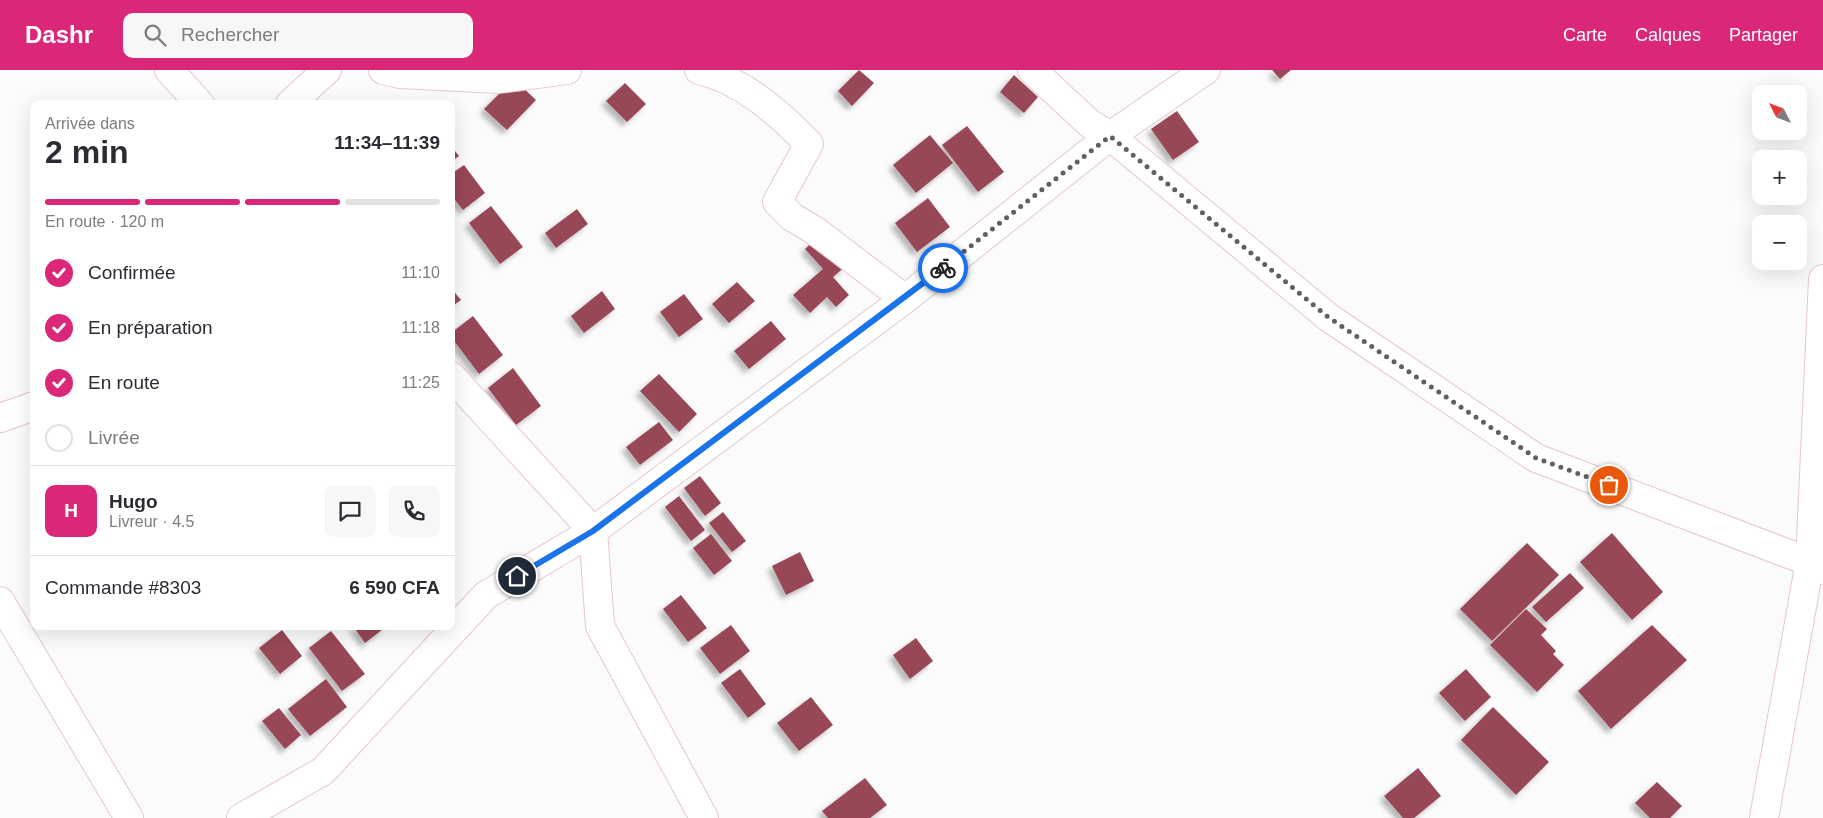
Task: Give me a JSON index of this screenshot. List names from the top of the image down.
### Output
{
  "north": "top left",
  "page": {
    "header": "Dashr",
    "search": "Rechercher",
    "nav": ["Carte", "Calques", "Partager"],
    "map_buttons": ["+", "−"],
    "heading": ["2 min", "Arrivée dans", "11:34–11:39"],
    "panel": [
      "Hugo",
      "Livreur · 4.5",
      "Commande #8303",
      "6 590 CFA"
    ],
    "bar": "En route · 120 m",
    "list": [
      ["Confirmée", "11:10"],
      ["En préparation", "11:18"],
      ["En route", "11:25"],
      "Livrée"
    ],
    "round": "H"
  }
}
